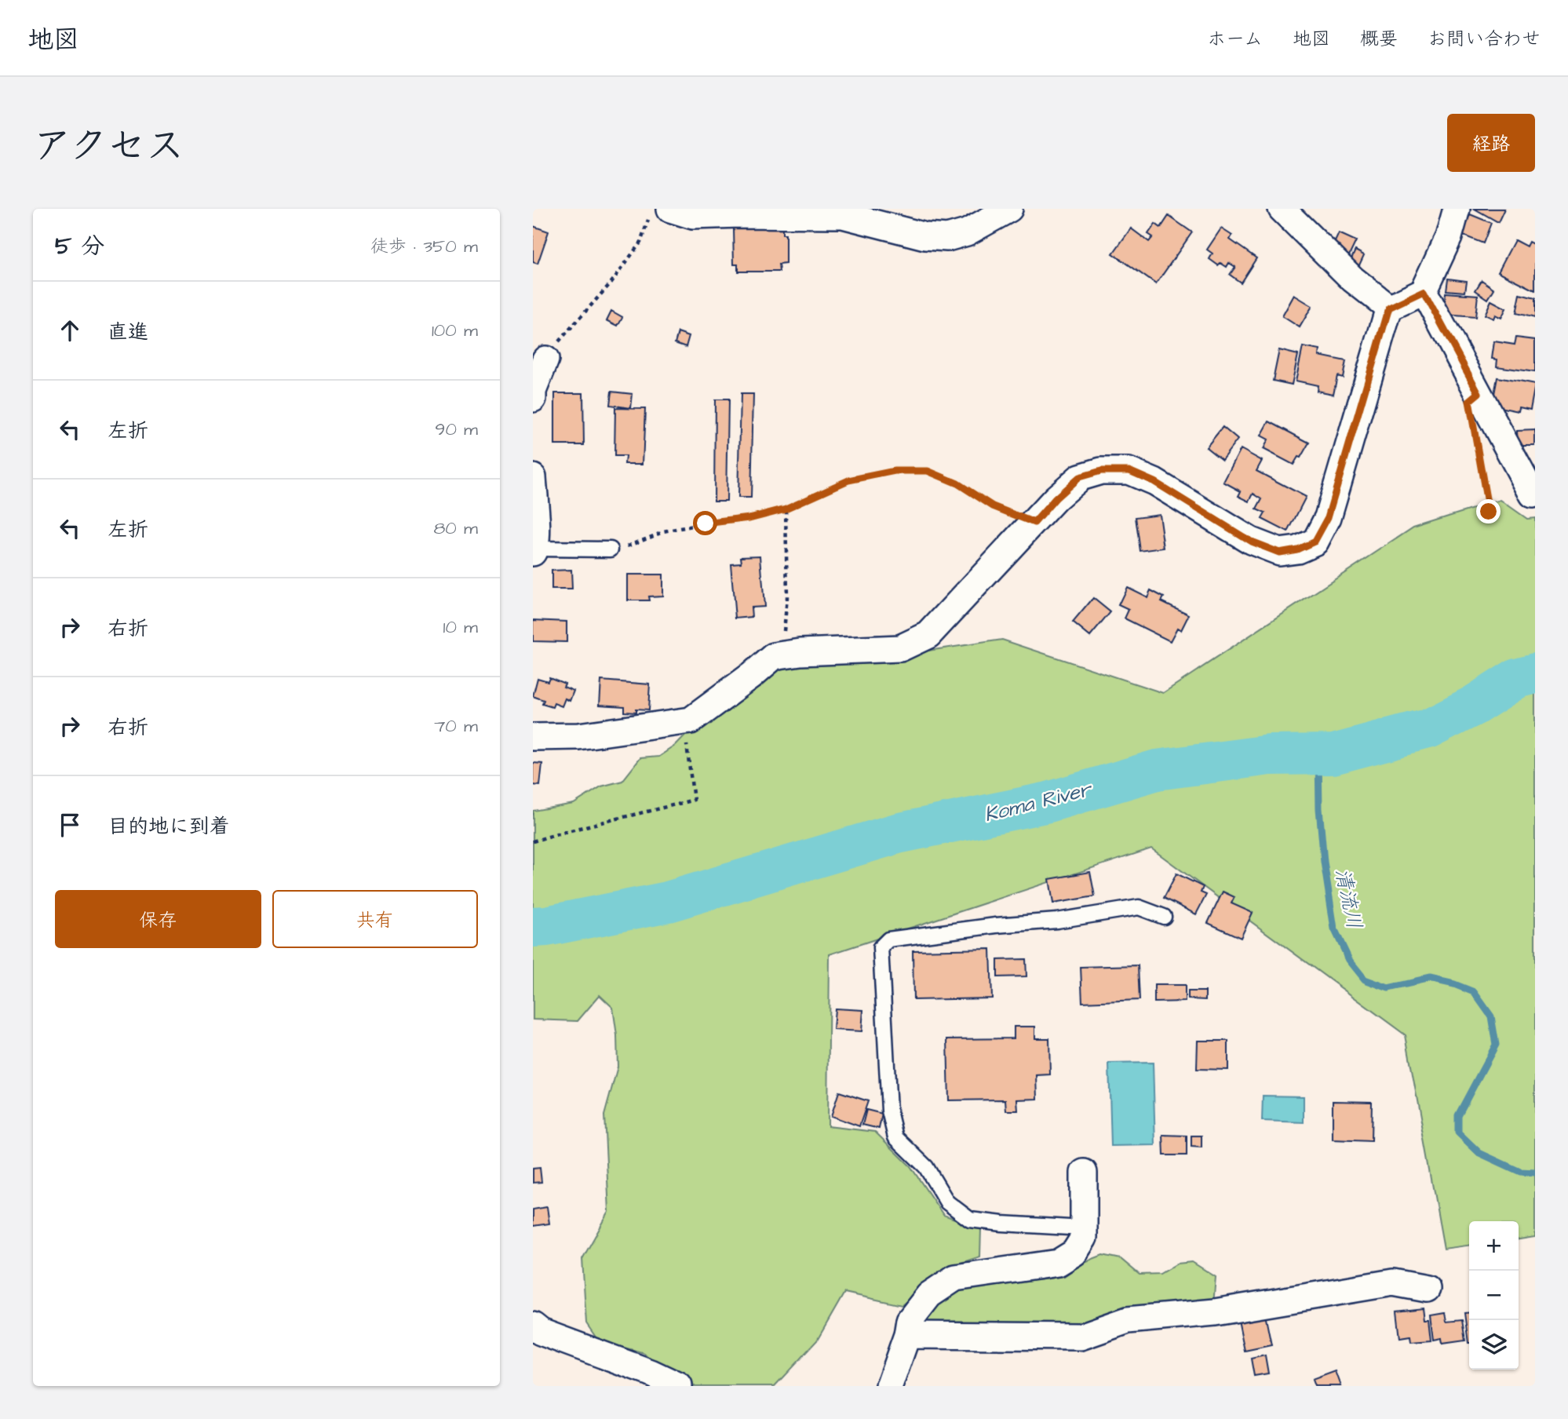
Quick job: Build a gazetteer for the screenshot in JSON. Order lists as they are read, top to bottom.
{
  "water": ["Koma River", "清流川"],
  "page": {
    "header": "地図",
    "nav": [
      "ホーム",
      "地図",
      "概要",
      "お問い合わせ"
    ],
    "title": "アクセス",
    "buttons": [
      "経路",
      ["保存", "共有"]
    ],
    "heading": ["5 分", "徒歩 · 350 m"],
    "list": [
      ["直進", "100 m"],
      ["左折", "90 m"],
      ["左折", "80 m"],
      ["右折", "10 m"],
      ["右折", "70 m"],
      "目的地に到着"
    ],
    "map_buttons": ["+", "−"]
  }
}
